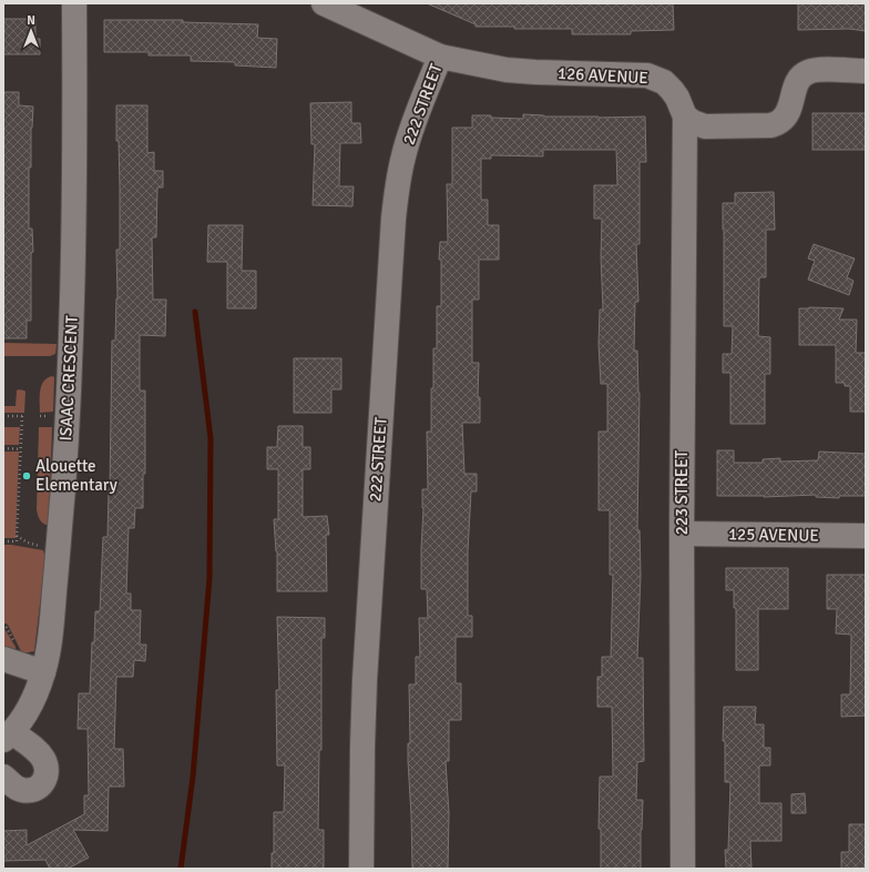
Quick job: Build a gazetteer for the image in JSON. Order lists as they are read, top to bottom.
{
  "streets": {
    "street": [
      "126 AVENUE",
      "222 STREET",
      "ISAAC CRESCENT",
      "223 STREET",
      "125 AVENUE"
    ]
  },
  "crossings": [
    ["126 AVENUE", "222 STREET"],
    ["126 AVENUE", "223 STREET"],
    ["223 STREET", "125 AVENUE"]
  ],
  "places": ["Alouette Elementary"],
  "north": "top"
}
